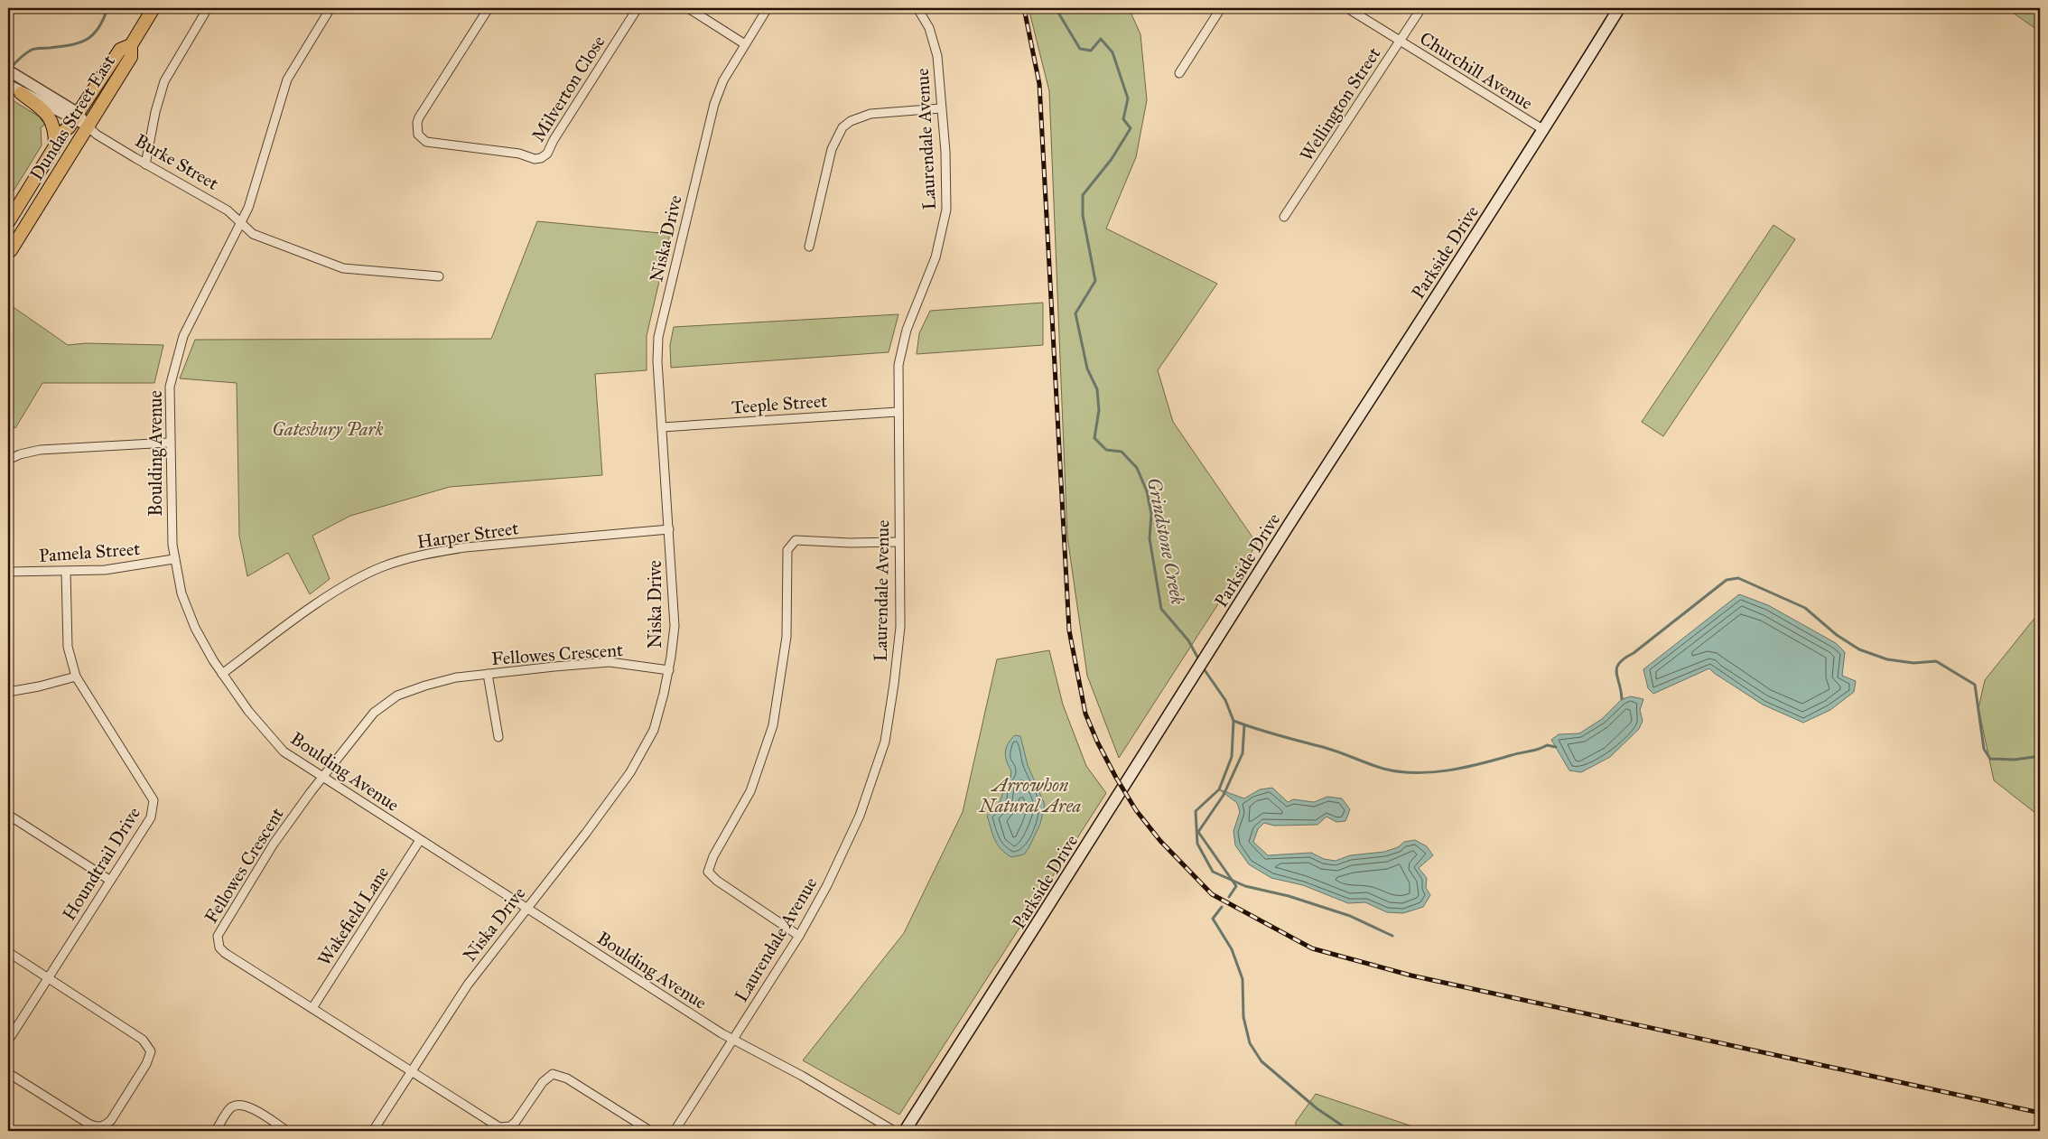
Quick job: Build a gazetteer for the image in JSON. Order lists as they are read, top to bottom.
{
  "streets": {
    "main road": ["Dundas Street East", "Parkside Drive"],
    "street": [
      "Churchill Avenue",
      "Milverton Close",
      "Wellington Street",
      "Laurendale Avenue",
      "Burke Street",
      "Niska Drive",
      "Teeple Street",
      "Boulding Avenue",
      "Harper Street",
      "Pamela Street",
      "Fellowes Crescent",
      "Houndtrail Drive",
      "Wakefield Lane"
    ]
  },
  "crossings": [
    ["Churchill Avenue", "Wellington Street"],
    ["Churchill Avenue", "Parkside Drive"],
    ["Dundas Street East", "Burke Street"],
    ["Laurendale Avenue", "Teeple Street"],
    ["Laurendale Avenue", "Boulding Avenue"],
    ["Burke Street", "Boulding Avenue"],
    ["Niska Drive", "Teeple Street"],
    ["Niska Drive", "Boulding Avenue"],
    ["Niska Drive", "Harper Street"],
    ["Niska Drive", "Fellowes Crescent"],
    ["Boulding Avenue", "Harper Street"],
    ["Boulding Avenue", "Pamela Street"],
    ["Boulding Avenue", "Fellowes Crescent"],
    ["Boulding Avenue", "Wakefield Lane"],
    ["Pamela Street", "Houndtrail Drive"],
    ["Fellowes Crescent", "Wakefield Lane"]
  ],
  "water": ["Grindstone Creek"],
  "parks": ["Gatesbury Park", "Arrowhon Natural Area"]
}
